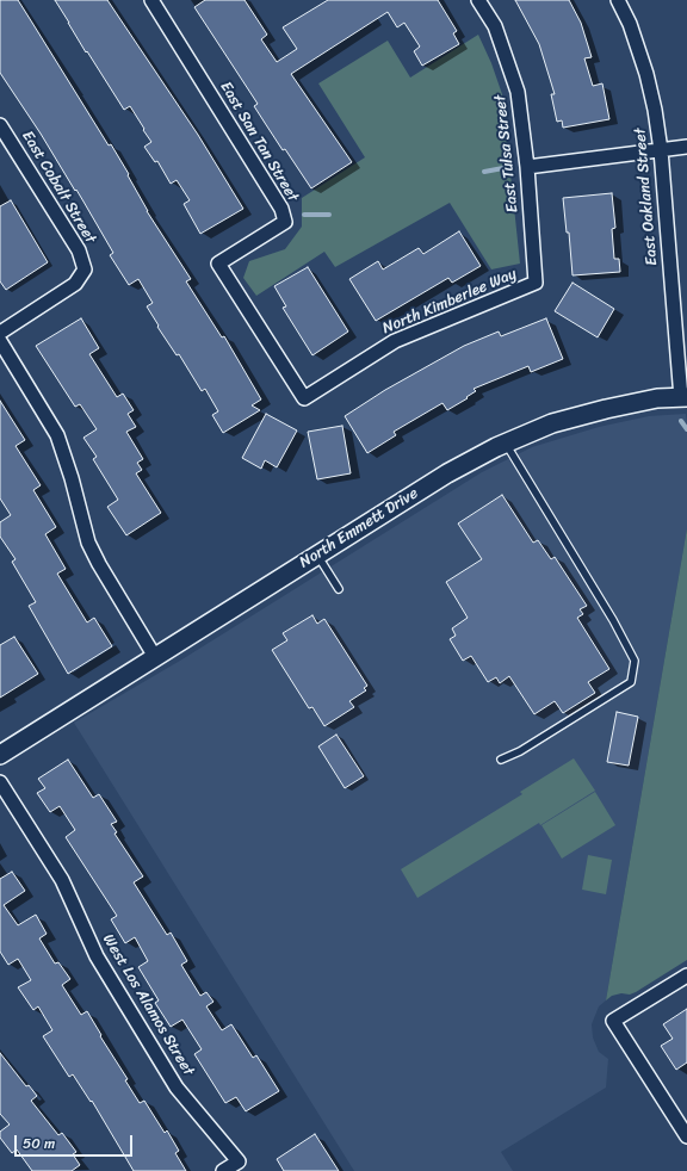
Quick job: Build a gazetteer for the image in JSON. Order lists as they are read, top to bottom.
{
  "streets": {
    "street": [
      "East San Tan Street",
      "East Tulsa Street",
      "East Cobalt Street",
      "East Oakland Street",
      "North Kimberlee Way",
      "North Emmett Drive",
      "West Los Alamos Street"
    ]
  },
  "crossings": [
    ["East San Tan Street", "North Kimberlee Way"],
    ["East Tulsa Street", "North Kimberlee Way"],
    ["East Oakland Street", "North Emmett Drive"]
  ],
  "scale_bar": "50 m"
}
